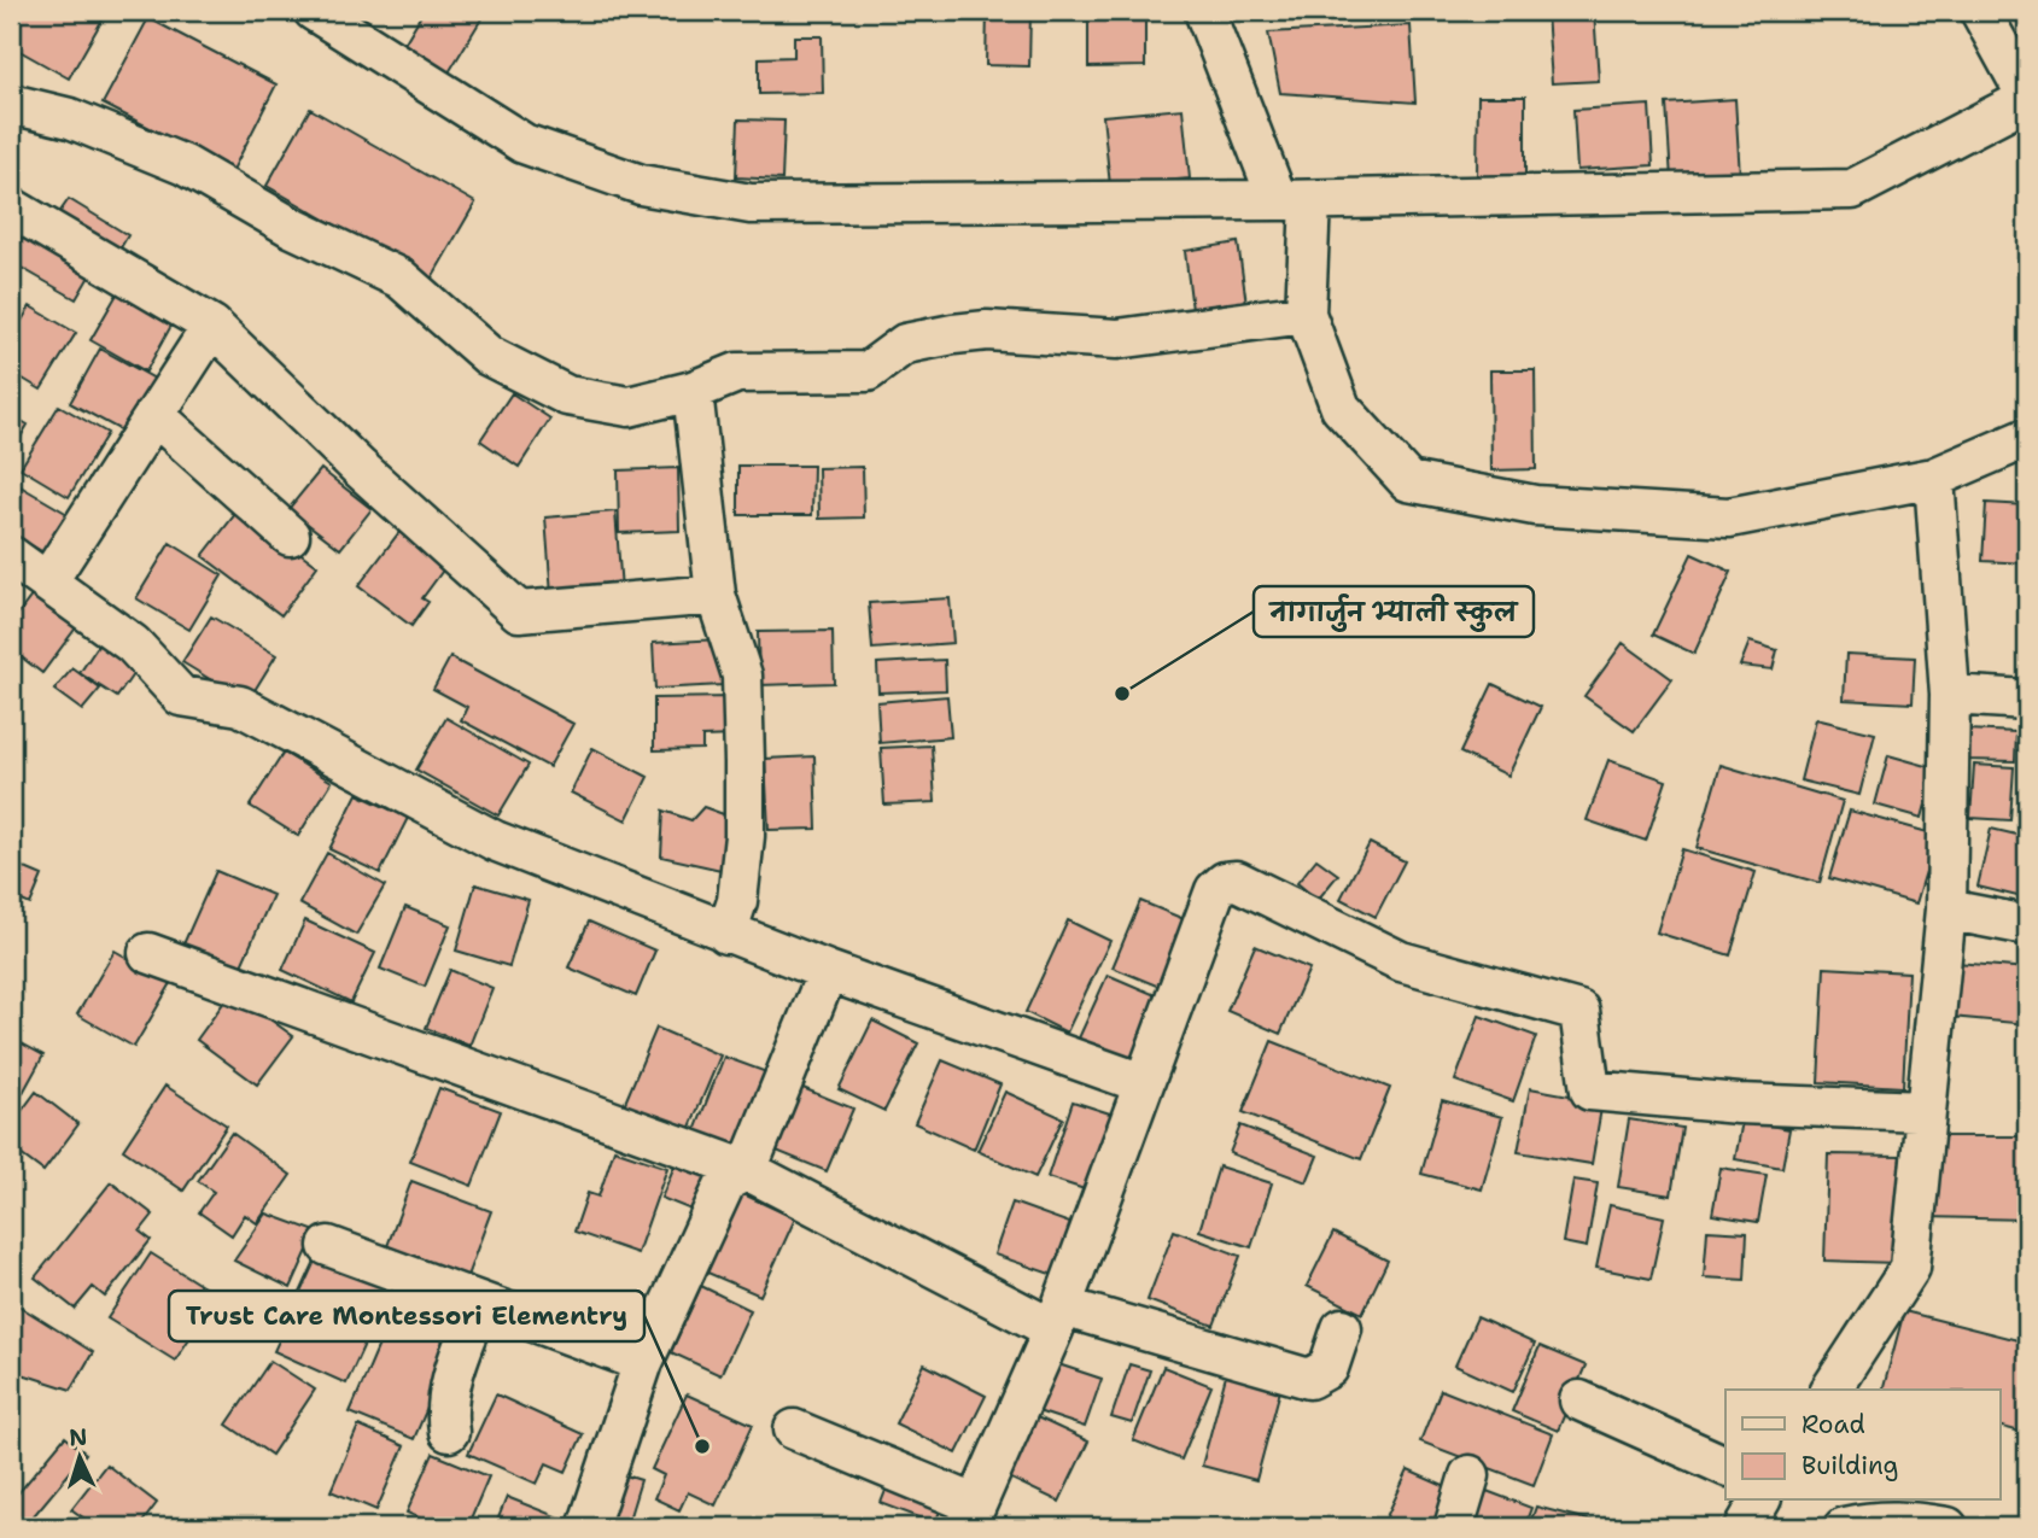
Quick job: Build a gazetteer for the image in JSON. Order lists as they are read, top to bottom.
{
  "places": ["नागार्जुन भ्याली स्कुल", "Trust Care Montessori Elementry"],
  "legend": ["Road", "Building"],
  "north": "top"
}
